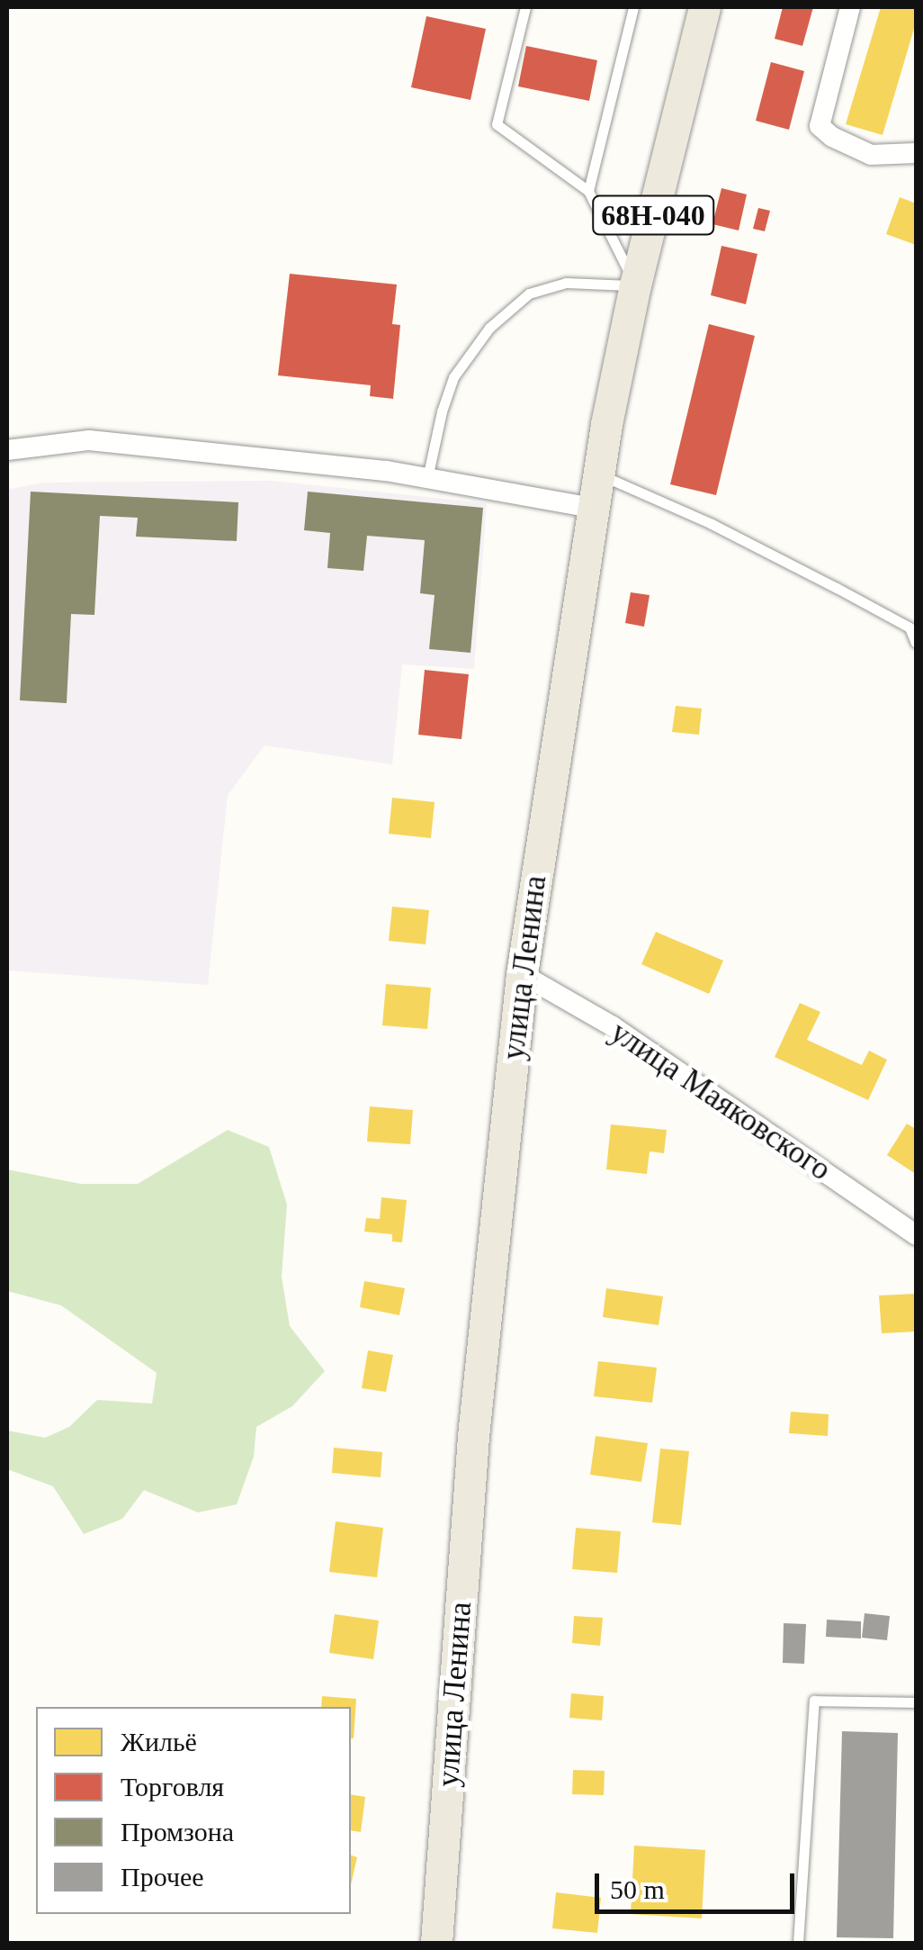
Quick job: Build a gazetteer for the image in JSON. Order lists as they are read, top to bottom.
{
  "streets": {
    "main road": ["68Н-040", "улица Ленина"],
    "street": ["улица Маяковского"]
  },
  "crossings": [
    ["улица Ленина", "улица Маяковского"]
  ],
  "legend": [
    "Жильё",
    "Торговля",
    "Промзона",
    "Прочее"
  ],
  "scale_bar": "50 m"
}
